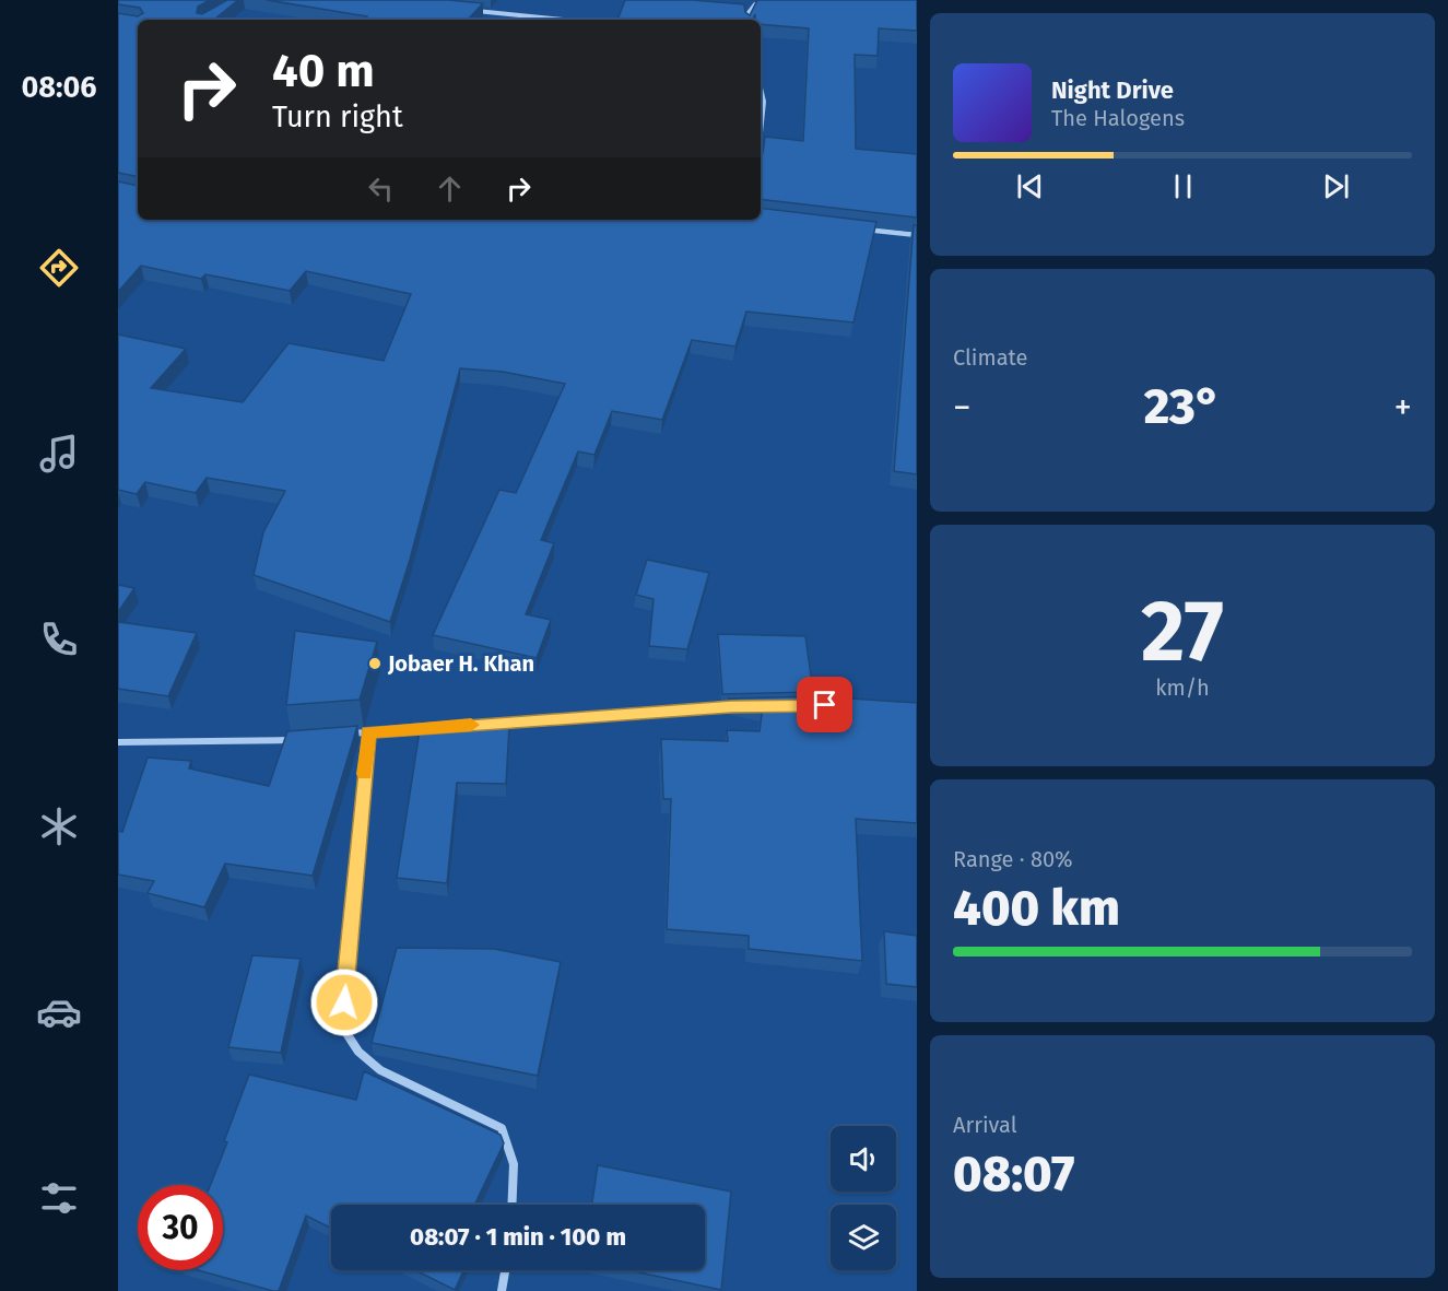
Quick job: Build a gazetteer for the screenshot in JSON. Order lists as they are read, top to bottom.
{
  "places": ["Jobaer H. Khan"],
  "page": {
    "tabs": "08:06",
    "turn": ["40 m", "Turn right"],
    "song": ["Night Drive", "The Halogens"],
    "tile": [
      "Climate",
      ["27", "km/h"],
      ["Range · 80%", "400 km"],
      ["Arrival", "08:07"]
    ],
    "heat": ["−", "23°", "+"],
    "limit": "30",
    "trip": "08:07 · 1 min · 100 m"
  }
}
